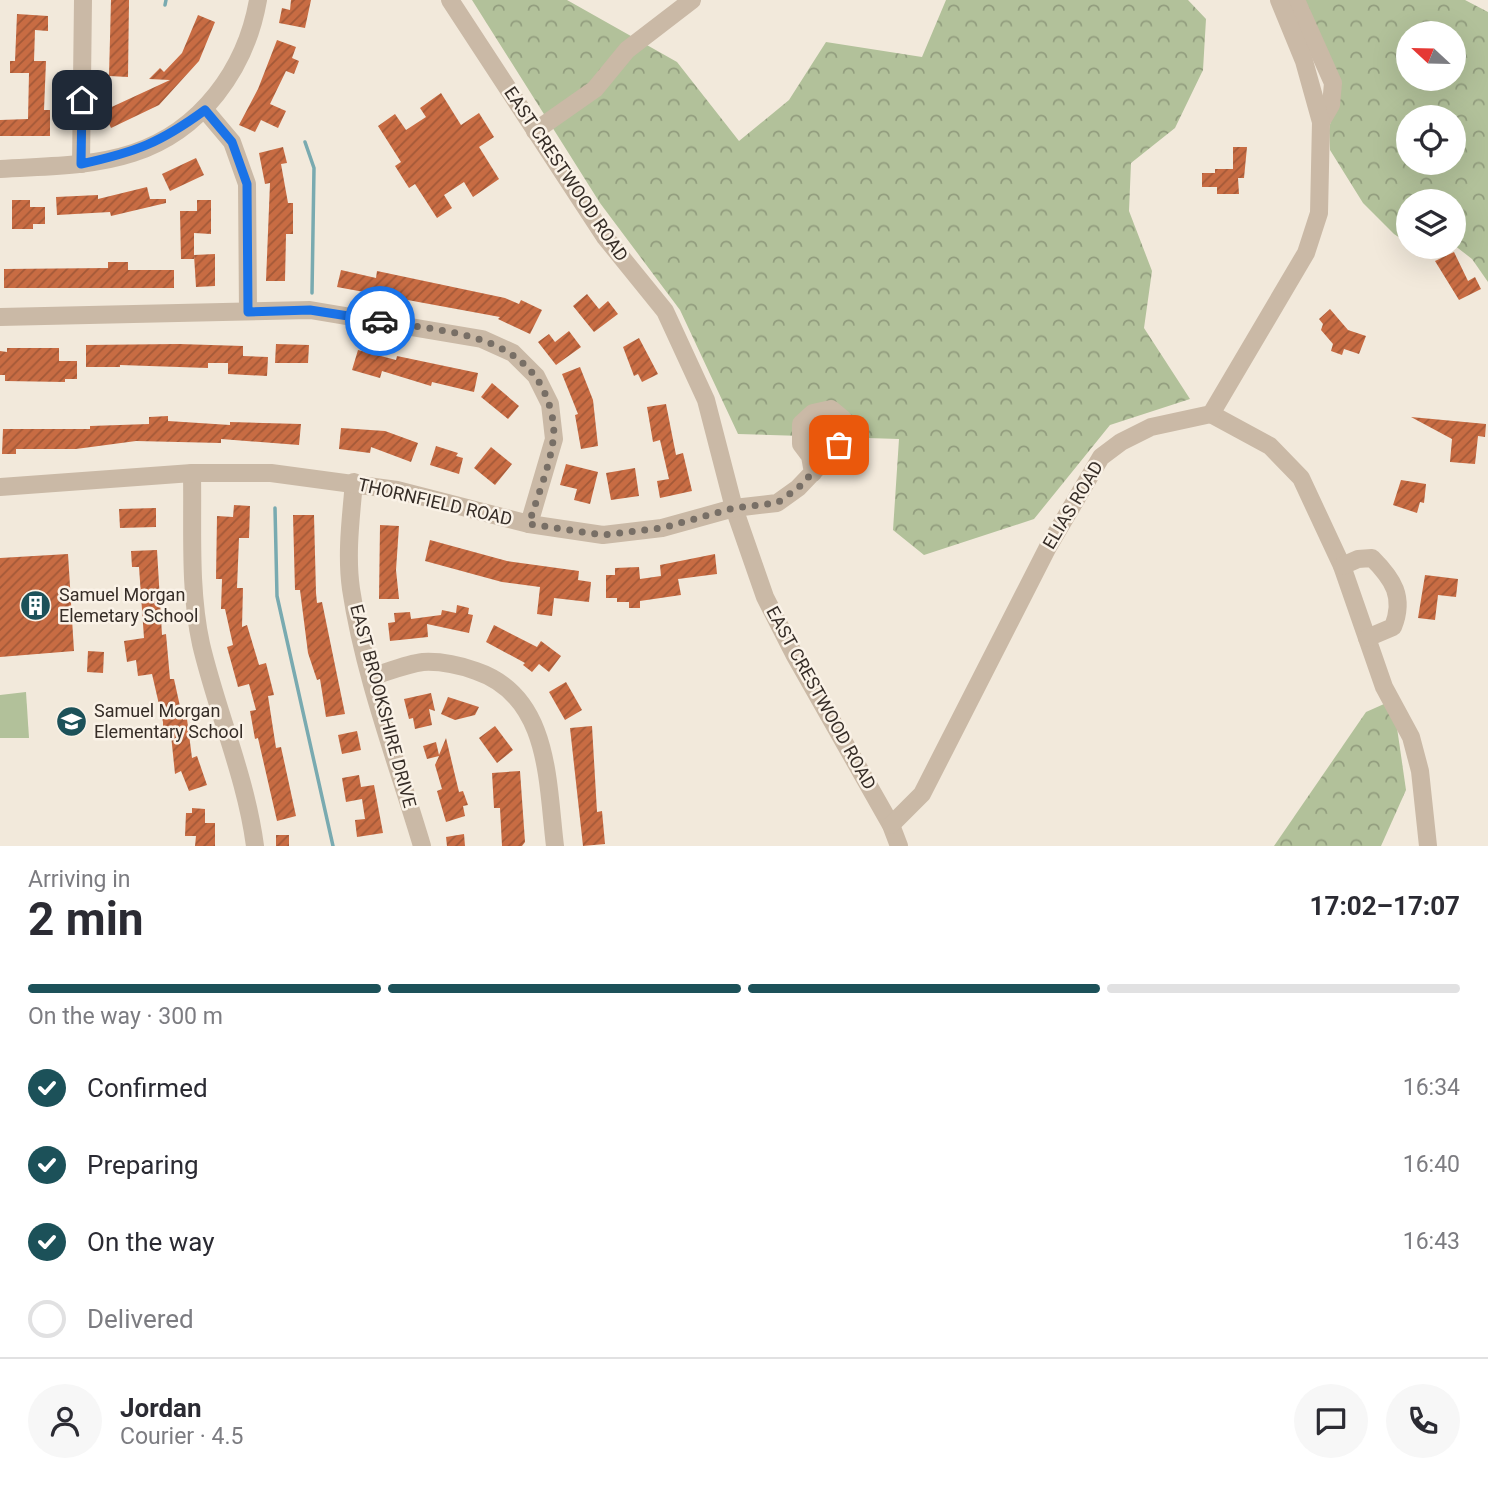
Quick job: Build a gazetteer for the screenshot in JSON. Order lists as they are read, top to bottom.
{
  "streets": {
    "street": [
      "EAST CRESTWOOD ROAD",
      "THORNFIELD ROAD",
      "ELIAS ROAD",
      "EAST BROOKSHIRE DRIVE"
    ]
  },
  "crossings": [
    ["EAST CRESTWOOD ROAD", "THORNFIELD ROAD"],
    ["EAST CRESTWOOD ROAD", "ELIAS ROAD"],
    ["THORNFIELD ROAD", "EAST BROOKSHIRE DRIVE"]
  ],
  "places": {
    "building": ["Samuel Morgan Elemetary School"],
    "school or university": ["Samuel Morgan Elementary School"]
  },
  "north": "left",
  "page": {
    "heading": ["2 min", "Arriving in", "17:02–17:07"],
    "panel": ["Jordan", "Courier · 4.5"],
    "bar": "On the way · 300 m",
    "list": [
      ["Confirmed", "16:34"],
      ["Preparing", "16:40"],
      ["On the way", "16:43"],
      "Delivered"
    ]
  }
}
